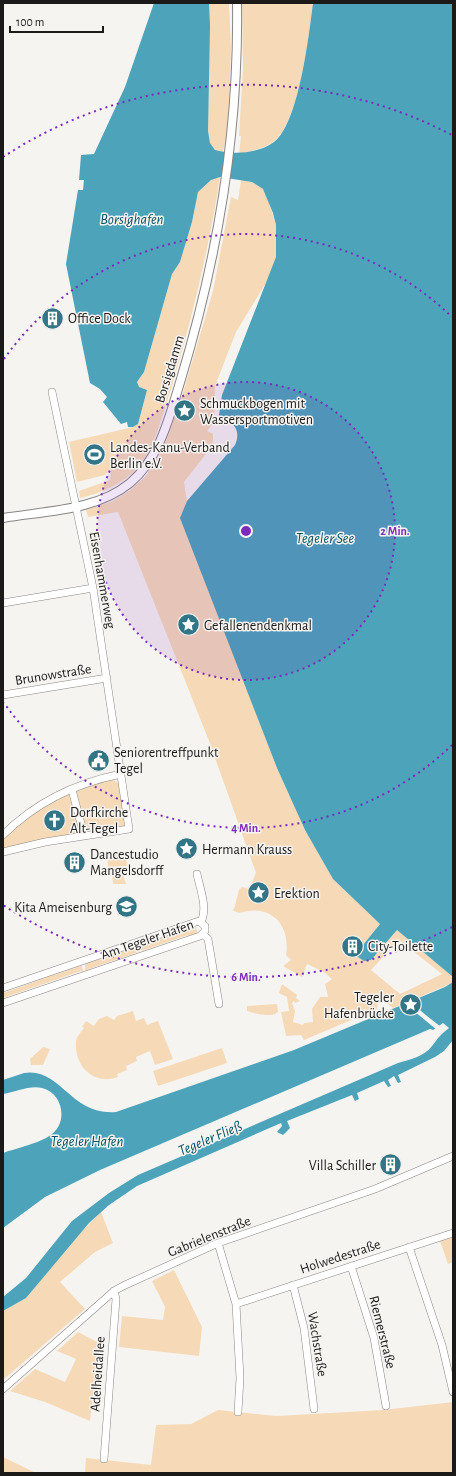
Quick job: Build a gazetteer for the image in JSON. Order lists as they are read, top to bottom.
{
  "streets": {
    "street": [
      "Borsigdamm",
      "Eisenhammerweg",
      "Brunowstraße",
      "Am Tegeler Hafen",
      "Gabrielenstraße",
      "Holwedestraße",
      "Riemerstraße",
      "Wachstraße",
      "Adelheidallee"
    ]
  },
  "crossings": [
    ["Borsigdamm", "Eisenhammerweg"],
    ["Eisenhammerweg", "Brunowstraße"],
    ["Gabrielenstraße", "Adelheidallee"],
    ["Holwedestraße", "Riemerstraße"],
    ["Holwedestraße", "Wachstraße"]
  ],
  "water": [
    "Borsighafen",
    "Tegeler See",
    "Tegeler Fließ",
    "Tegeler Hafen"
  ],
  "places": {
    "building": [
      "Office Dock",
      "Dancestudio Mangelsdorff",
      "City-Toilette",
      "Villa Schiller"
    ],
    "place": [
      "Schmuckbogen mit Wassersportmotiven",
      "Gefallenendenkmal",
      "Hermann Krauss",
      "Erektion",
      "Tegeler Hafenbrücke"
    ],
    "sports": ["Landes-Kanu-Verband Berlin e.V."],
    "public building": ["Seniorentreffpunkt Tegel"],
    "church": ["Dorfkirche Alt-Tegel"],
    "school or university": ["Kita Ameisenburg"]
  },
  "scale_bar": "100 m",
  "rings": ["2 Min.", "4 Min.", "6 Min."]
}
